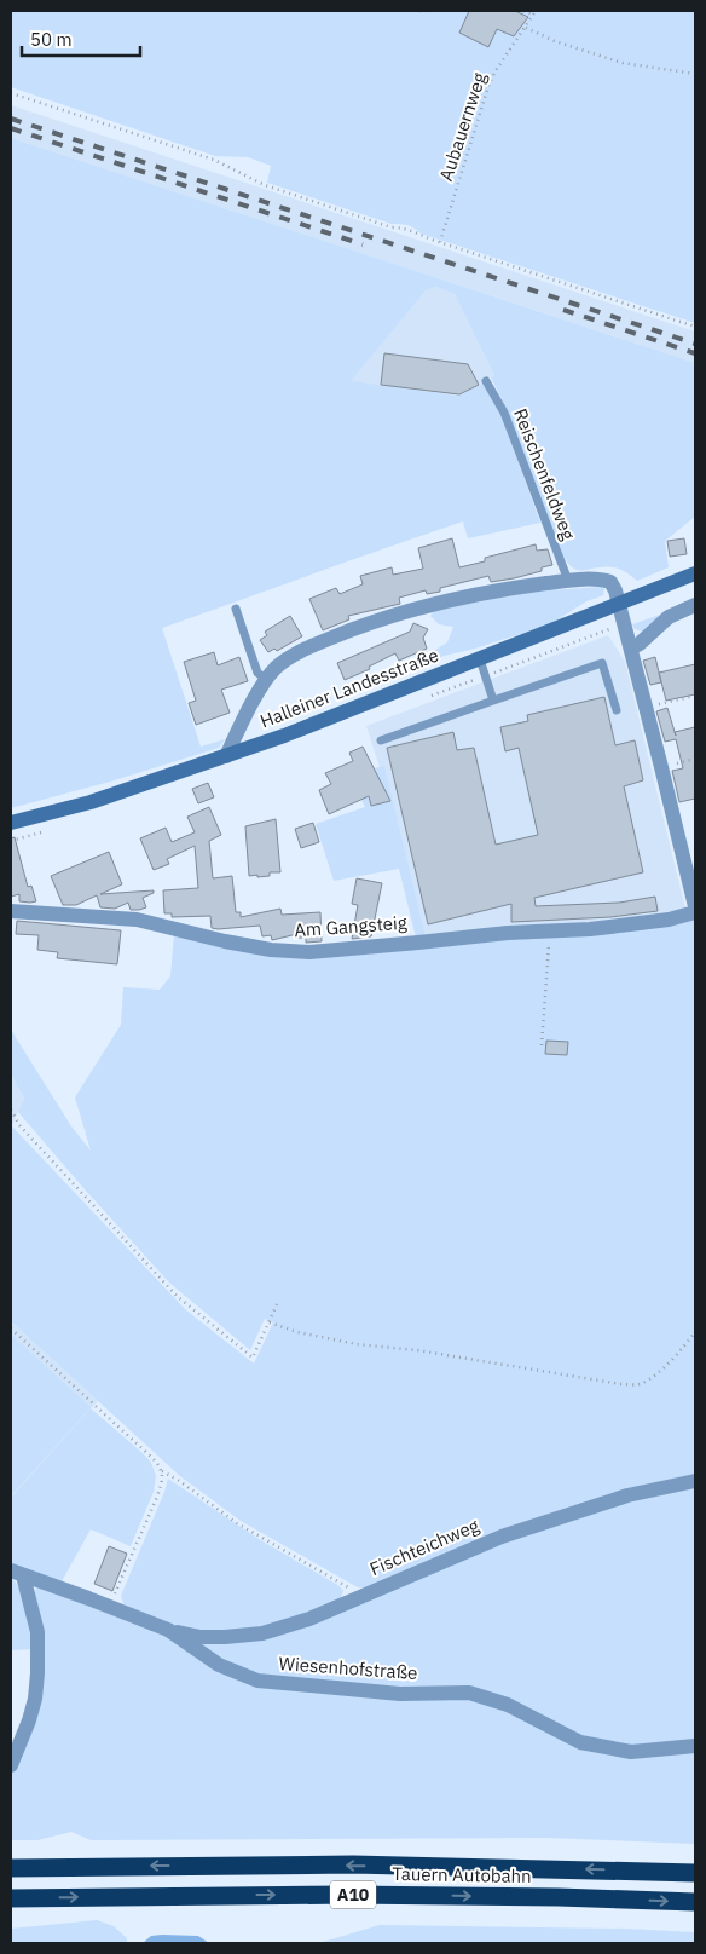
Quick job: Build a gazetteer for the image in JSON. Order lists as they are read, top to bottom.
{
  "streets": {
    "highway": ["Tauern Autobahn", "A10"],
    "main road": ["Halleiner Landesstraße"],
    "street": ["Am Gangsteig", "Fischteichweg", "Wiesenhofstraße"],
    "lane": ["Reischenfeldweg"],
    "path": ["Aubauernweg"]
  },
  "crossings": [
    ["Fischteichweg", "Wiesenhofstraße"]
  ],
  "scale_bar": "50 m"
}
